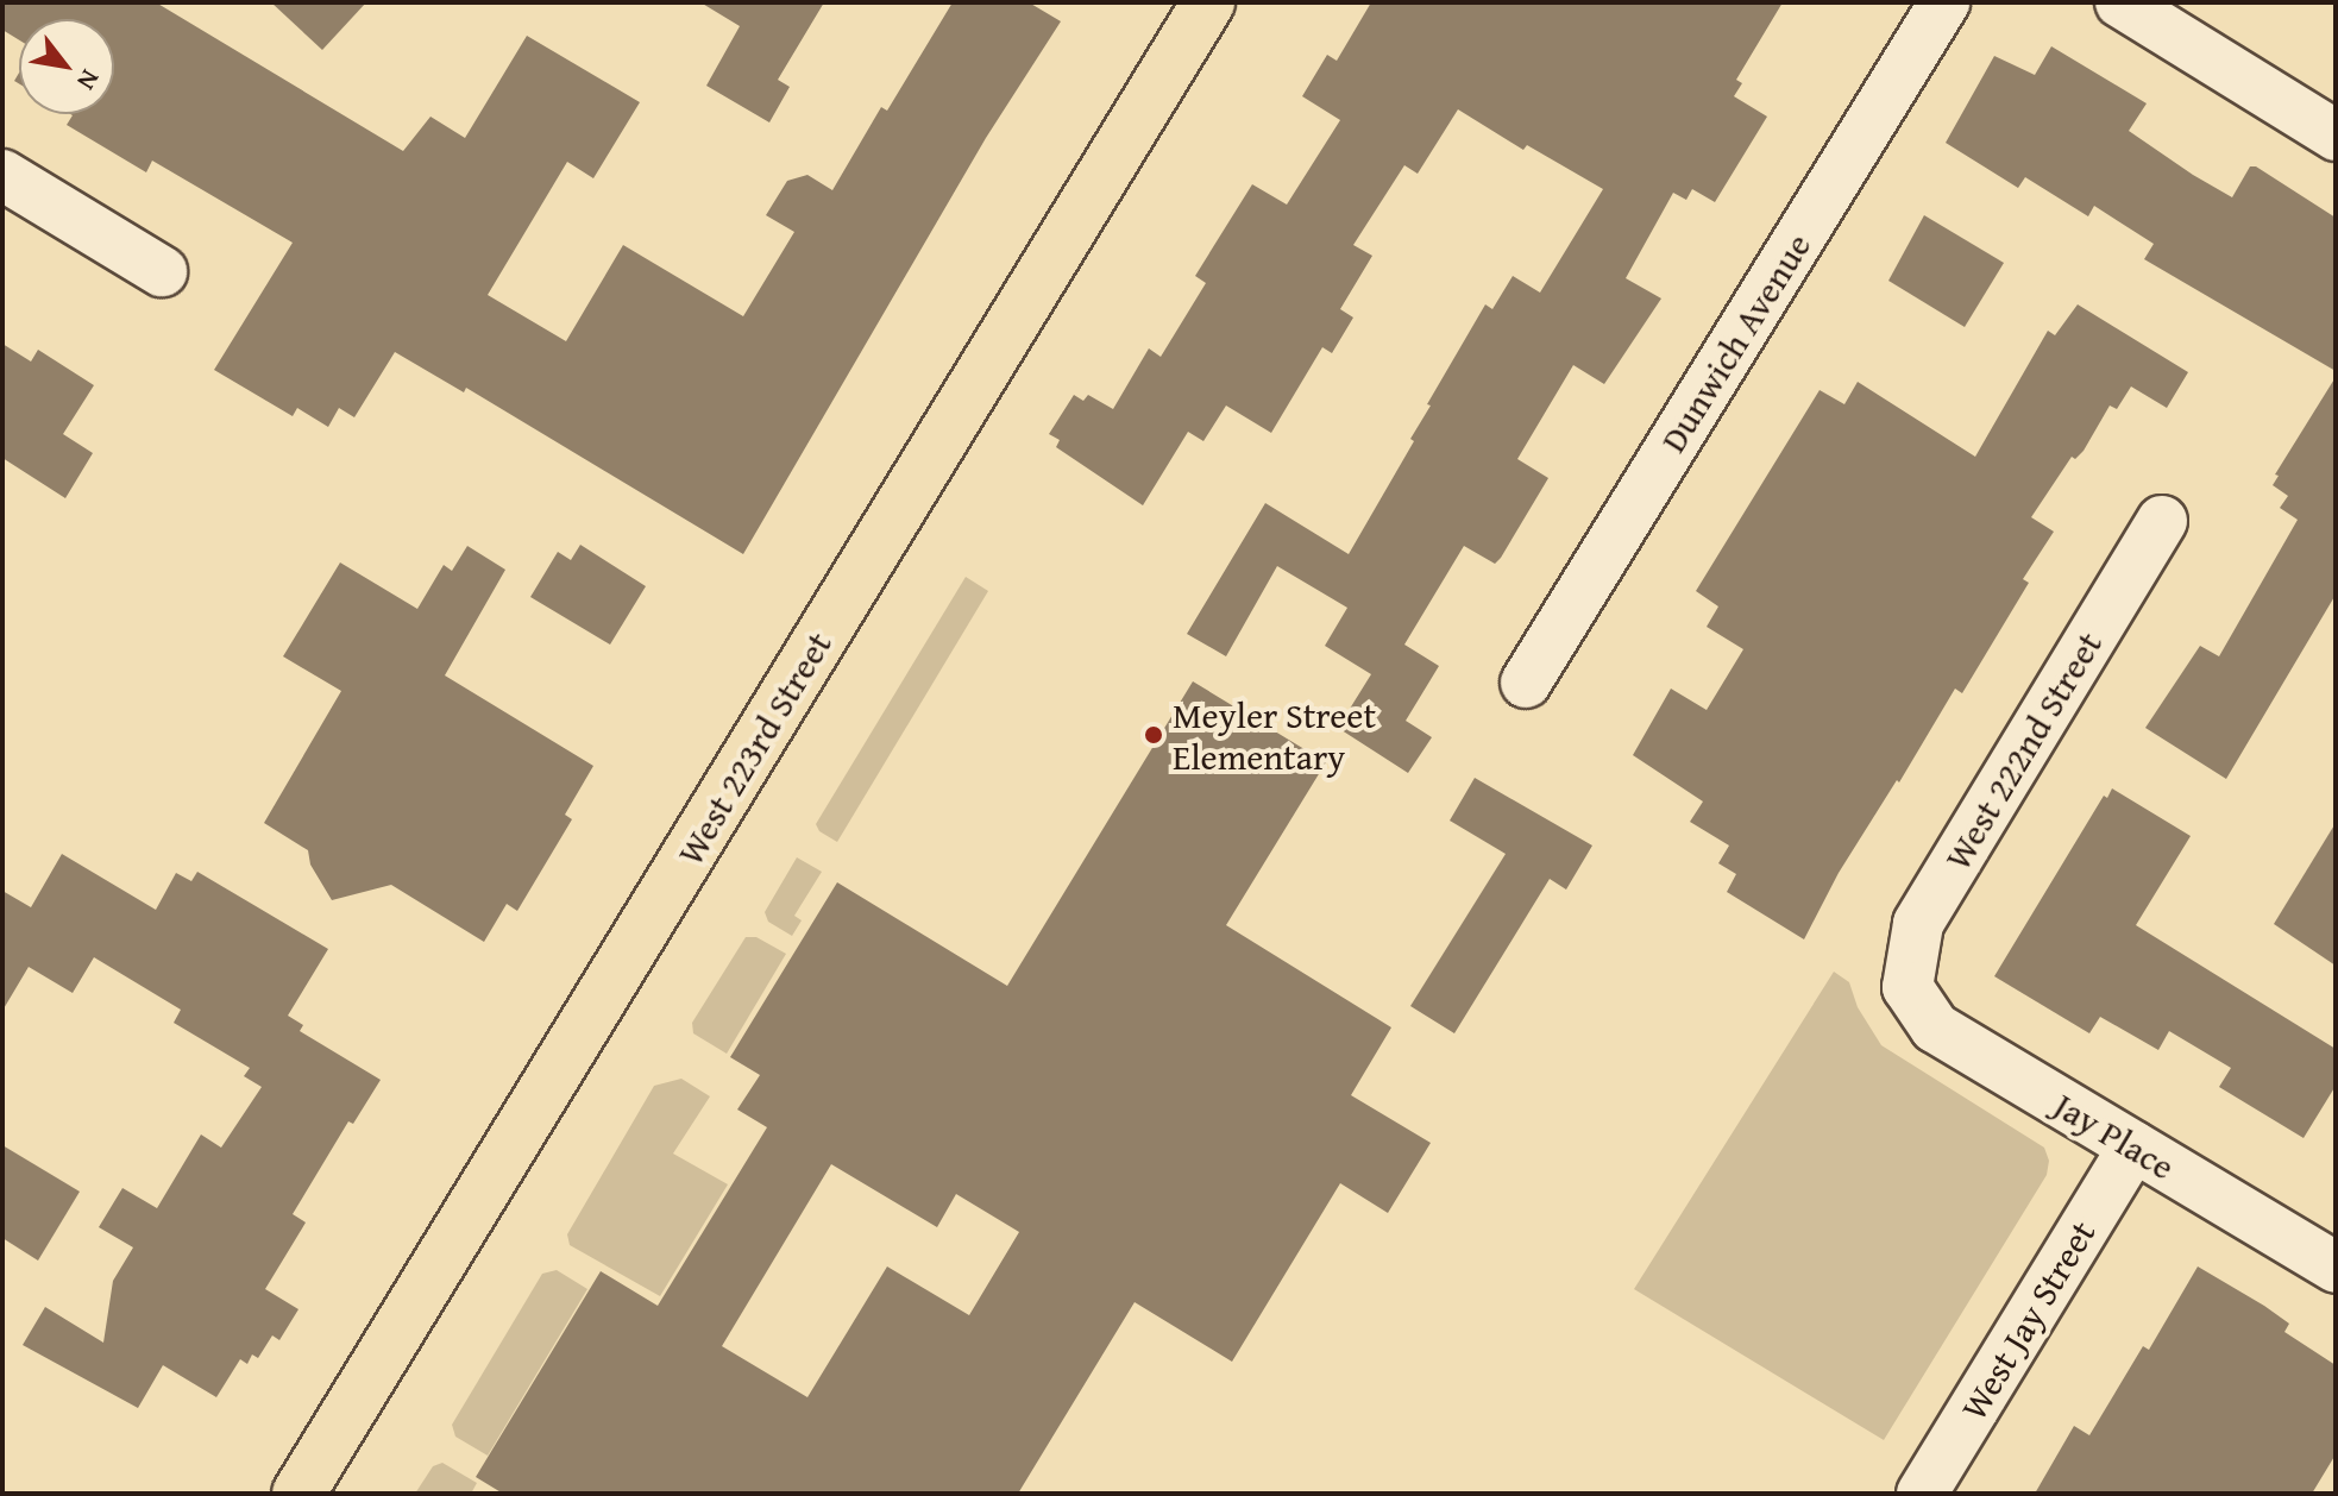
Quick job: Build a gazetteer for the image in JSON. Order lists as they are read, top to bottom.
{
  "streets": {
    "main road": ["West 223rd Street"],
    "street": [
      "Dunwich Avenue",
      "West 222nd Street",
      "Jay Place",
      "West Jay Street"
    ]
  },
  "crossings": [
    ["West 222nd Street", "Jay Place"],
    ["Jay Place", "West Jay Street"]
  ],
  "places": ["Meyler Street Elementary"],
  "north": "bottom right"
}
